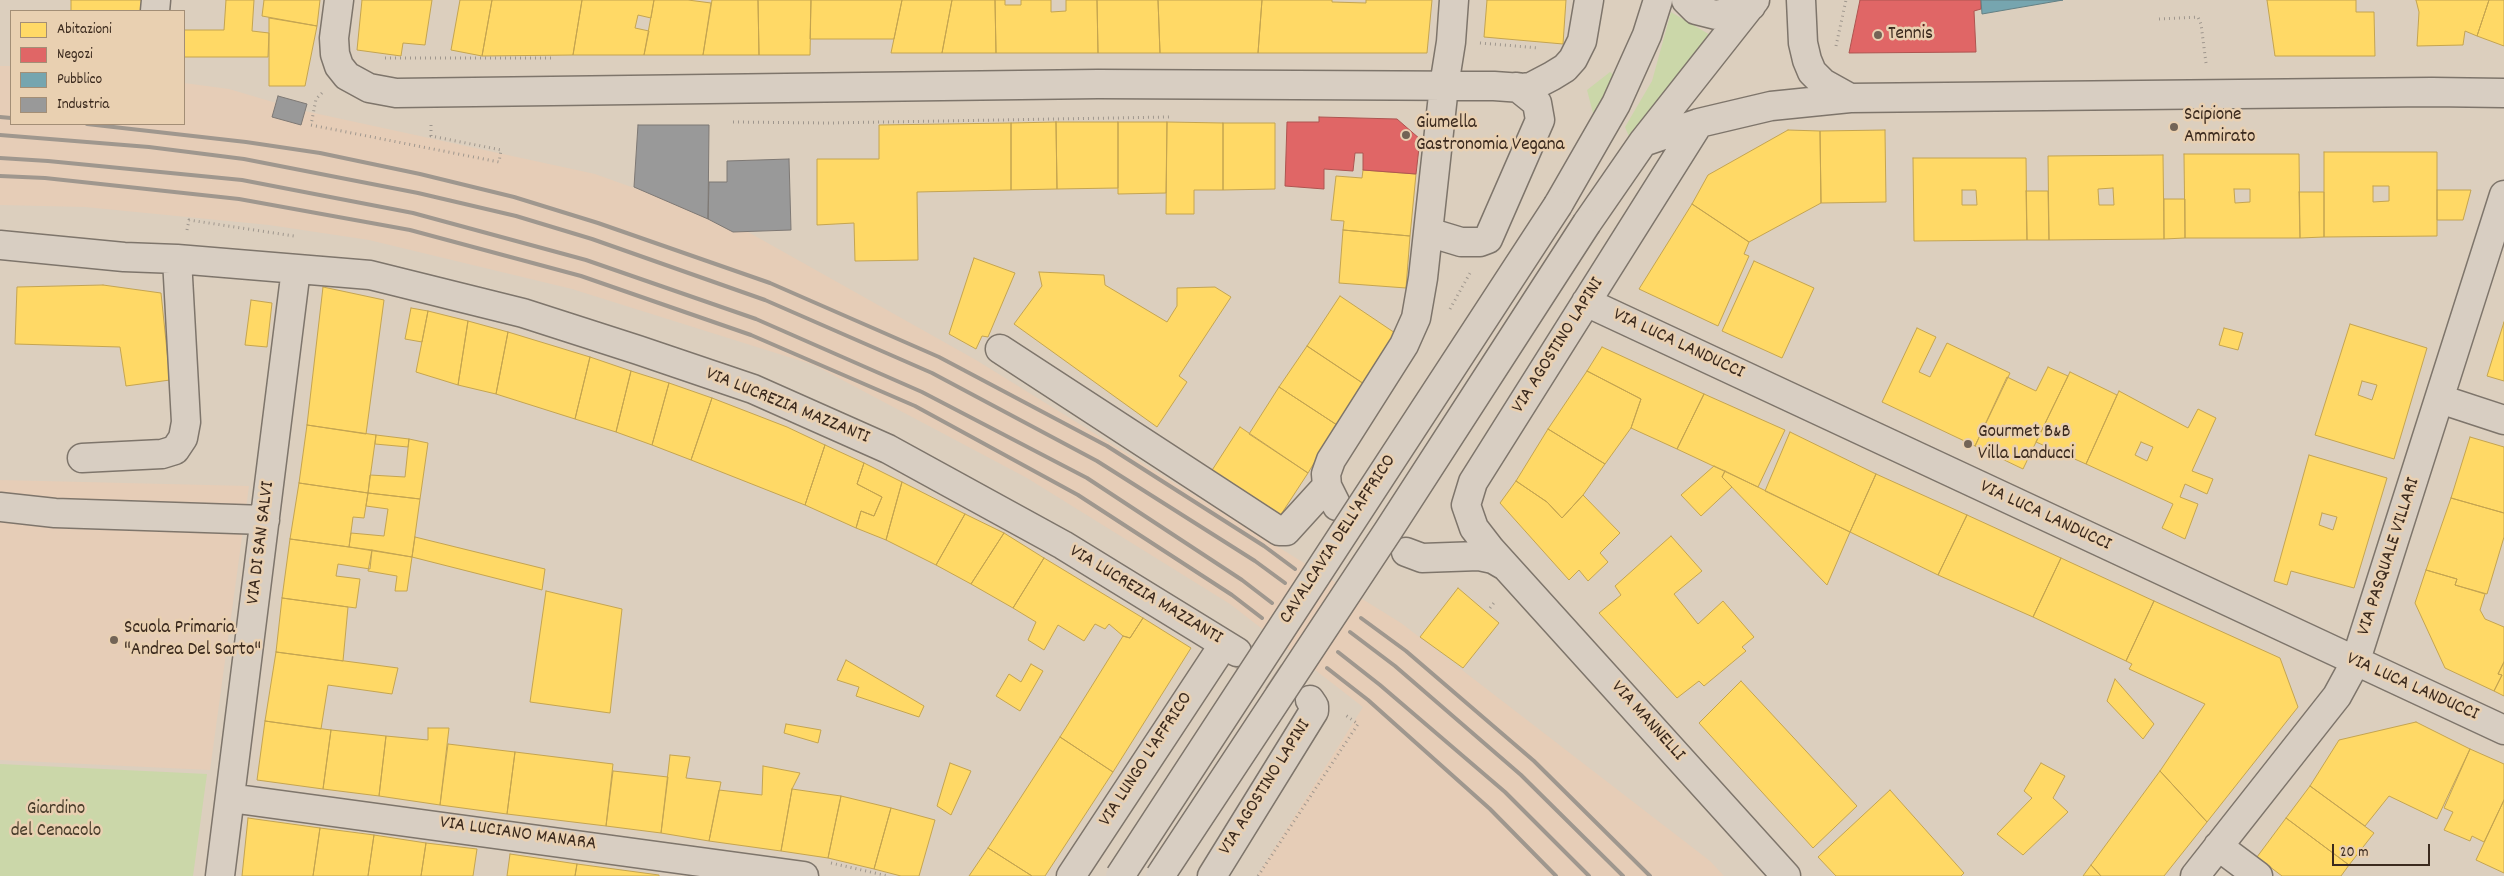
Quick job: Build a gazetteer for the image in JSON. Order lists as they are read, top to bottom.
{
  "streets": {
    "street": [
      "VIA LUCA LANDUCCI",
      "VIA AGOSTINO LAPINI",
      "VIA LUCREZIA MAZZANTI",
      "CAVALCAVIA DELL'AFFRICO",
      "VIA DI SAN SALVI",
      "VIA PASQUALE VILLARI",
      "VIA MANNELLI",
      "VIA LUNGO L'AFFRICO",
      "VIA LUCIANO MANARA"
    ]
  },
  "crossings": [
    ["VIA LUCA LANDUCCI", "VIA AGOSTINO LAPINI"],
    ["VIA LUCA LANDUCCI", "VIA PASQUALE VILLARI"],
    ["VIA AGOSTINO LAPINI", "VIA MANNELLI"],
    ["VIA LUCREZIA MAZZANTI", "VIA DI SAN SALVI"],
    ["VIA LUCREZIA MAZZANTI", "VIA LUNGO L'AFFRICO"],
    ["VIA DI SAN SALVI", "VIA LUCIANO MANARA"]
  ],
  "parks": ["Giardino del Cenacolo"],
  "places": [
    "Tennis",
    "Scipione Ammirato",
    "Giumella Gastronomia Vegana",
    "Gourmet B&B Villa Landucci",
    "Scuola Primaria \"Andrea Del Sarto\""
  ],
  "legend": [
    "Abitazioni",
    "Negozi",
    "Pubblico",
    "Industria"
  ],
  "scale_bar": "20 m"
}
